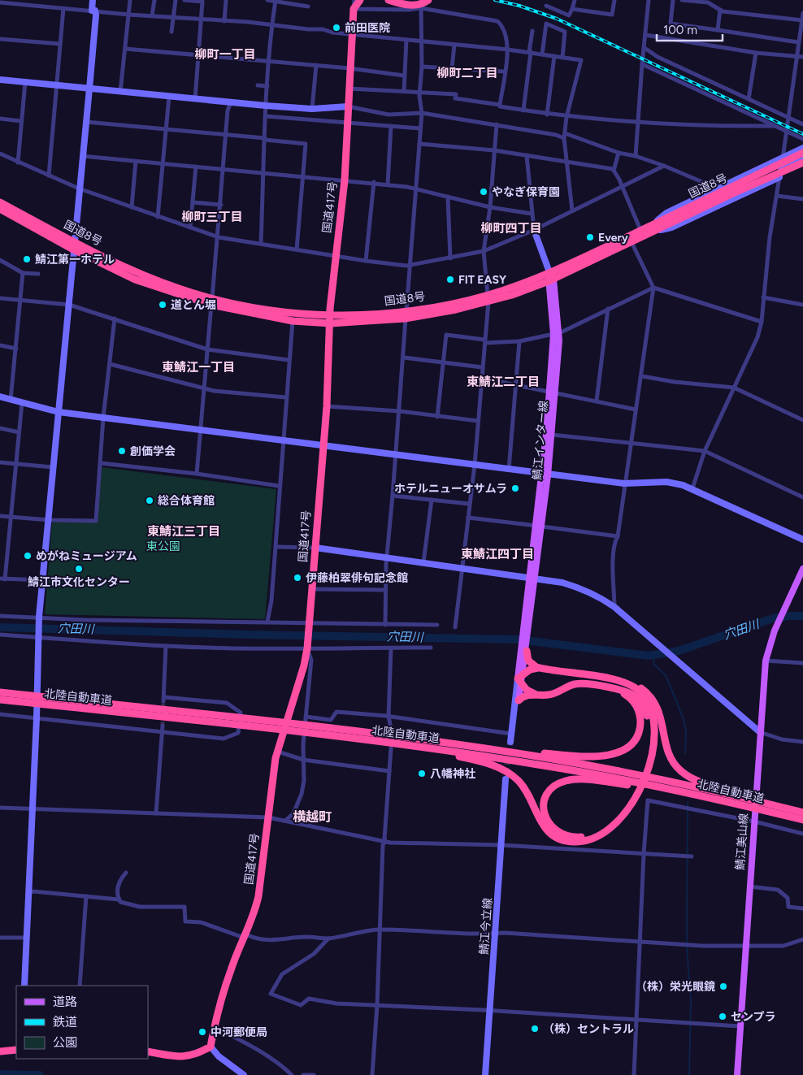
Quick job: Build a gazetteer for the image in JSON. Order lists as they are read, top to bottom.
{
  "streets": {
    "highway": ["国道8号", "国道417号", "北陸自動車道"],
    "main road": ["鯖江インター線", "鯖江美山線"],
    "street": ["鯖江今立線"]
  },
  "crossings": [
    ["国道8号", "国道417号"],
    ["国道8号", "鯖江インター線"]
  ],
  "districts": [
    "柳町一丁目",
    "柳町二丁目",
    "柳町三丁目",
    "柳町四丁目",
    "東鯖江一丁目",
    "東鯖江二丁目",
    "東鯖江三丁目",
    "東鯖江四丁目",
    "横越町"
  ],
  "water": ["穴田川"],
  "parks": ["東公園"],
  "places": [
    "前田医院",
    "やなぎ保育園",
    "Every",
    "鯖江第一ホテル",
    "FIT EASY",
    "道とん堀",
    "創価学会",
    "ホテルニューオサムラ",
    "総合体育館",
    "めがねミュージアム",
    "鯖江市文化センター",
    "伊藤柏翠俳句記念館",
    "八幡神社",
    "（株）栄光眼鏡",
    "センプラ",
    "（株）セントラル",
    "中河郵便局"
  ],
  "legend": ["道路", "鉄道", "公園"],
  "scale_bar": "100 m"
}
